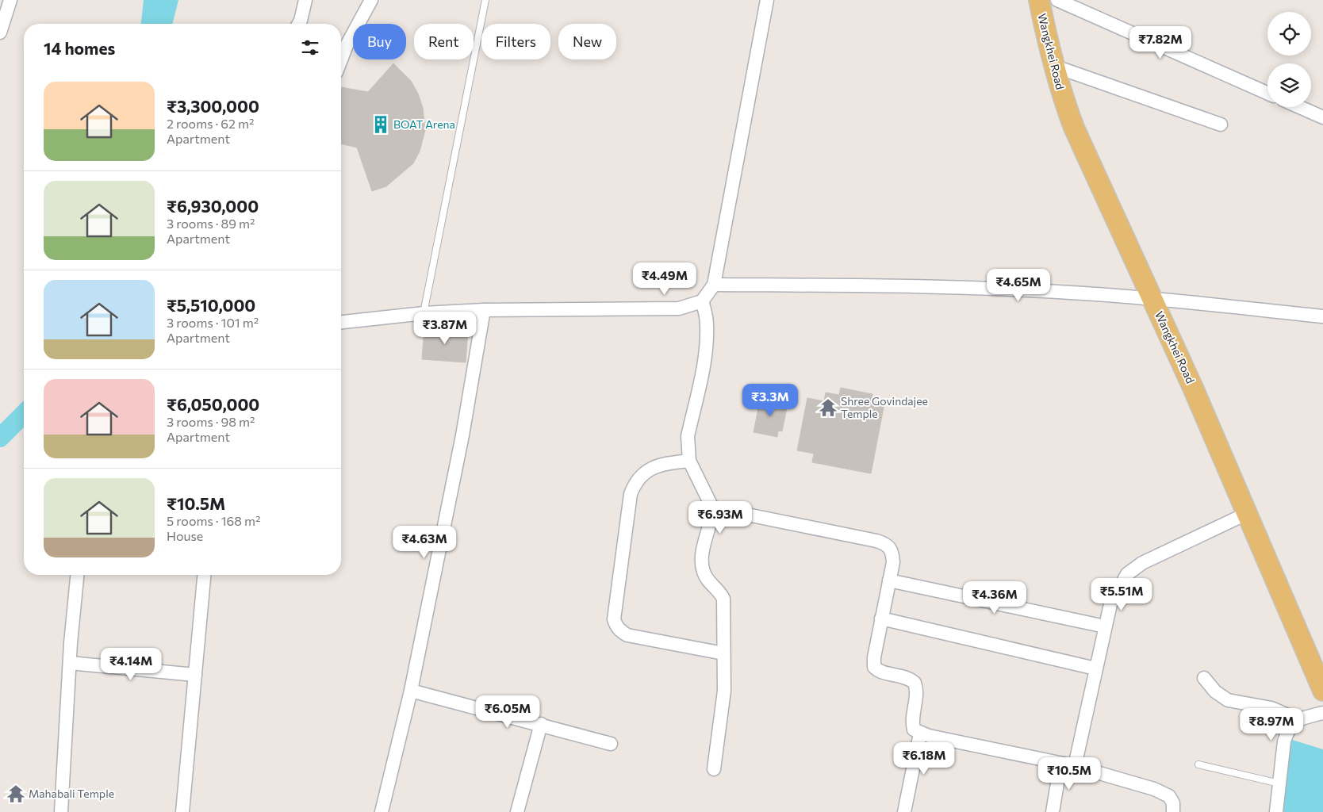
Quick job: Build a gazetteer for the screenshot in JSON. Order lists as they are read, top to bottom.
{
  "streets": {
    "main road": ["Wangkhei Road"]
  },
  "places": {
    "building": ["BOAT Arena"],
    "temple": ["Shree Govindajee Temple", "Mahabali Temple"]
  },
  "page": {
    "chip": [
      "Buy",
      "Rent",
      "Filters",
      "New"
    ],
    "heading": "14 homes",
    "price": [
      "₹7.82M",
      "₹4.49M",
      "₹4.65M",
      "₹3.87M",
      "₹3.3M",
      "₹6.93M",
      "₹4.63M",
      "₹5.51M",
      "₹4.36M",
      "₹4.14M",
      "₹6.05M",
      "₹8.97M",
      "₹6.18M",
      "₹10.5M"
    ],
    "list": [
      {
        "name": "₹3,300,000",
        "note": "2 rooms · 62 m² · Apartment"
      },
      {
        "name": "₹6,930,000",
        "note": "3 rooms · 89 m² · Apartment"
      },
      {
        "name": "₹5,510,000",
        "note": "3 rooms · 101 m² · Apartment"
      },
      {
        "name": "₹6,050,000",
        "note": "3 rooms · 98 m² · Apartment"
      },
      {
        "name": "₹10.5M",
        "note": "5 rooms · 168 m² · House"
      }
    ]
  }
}
